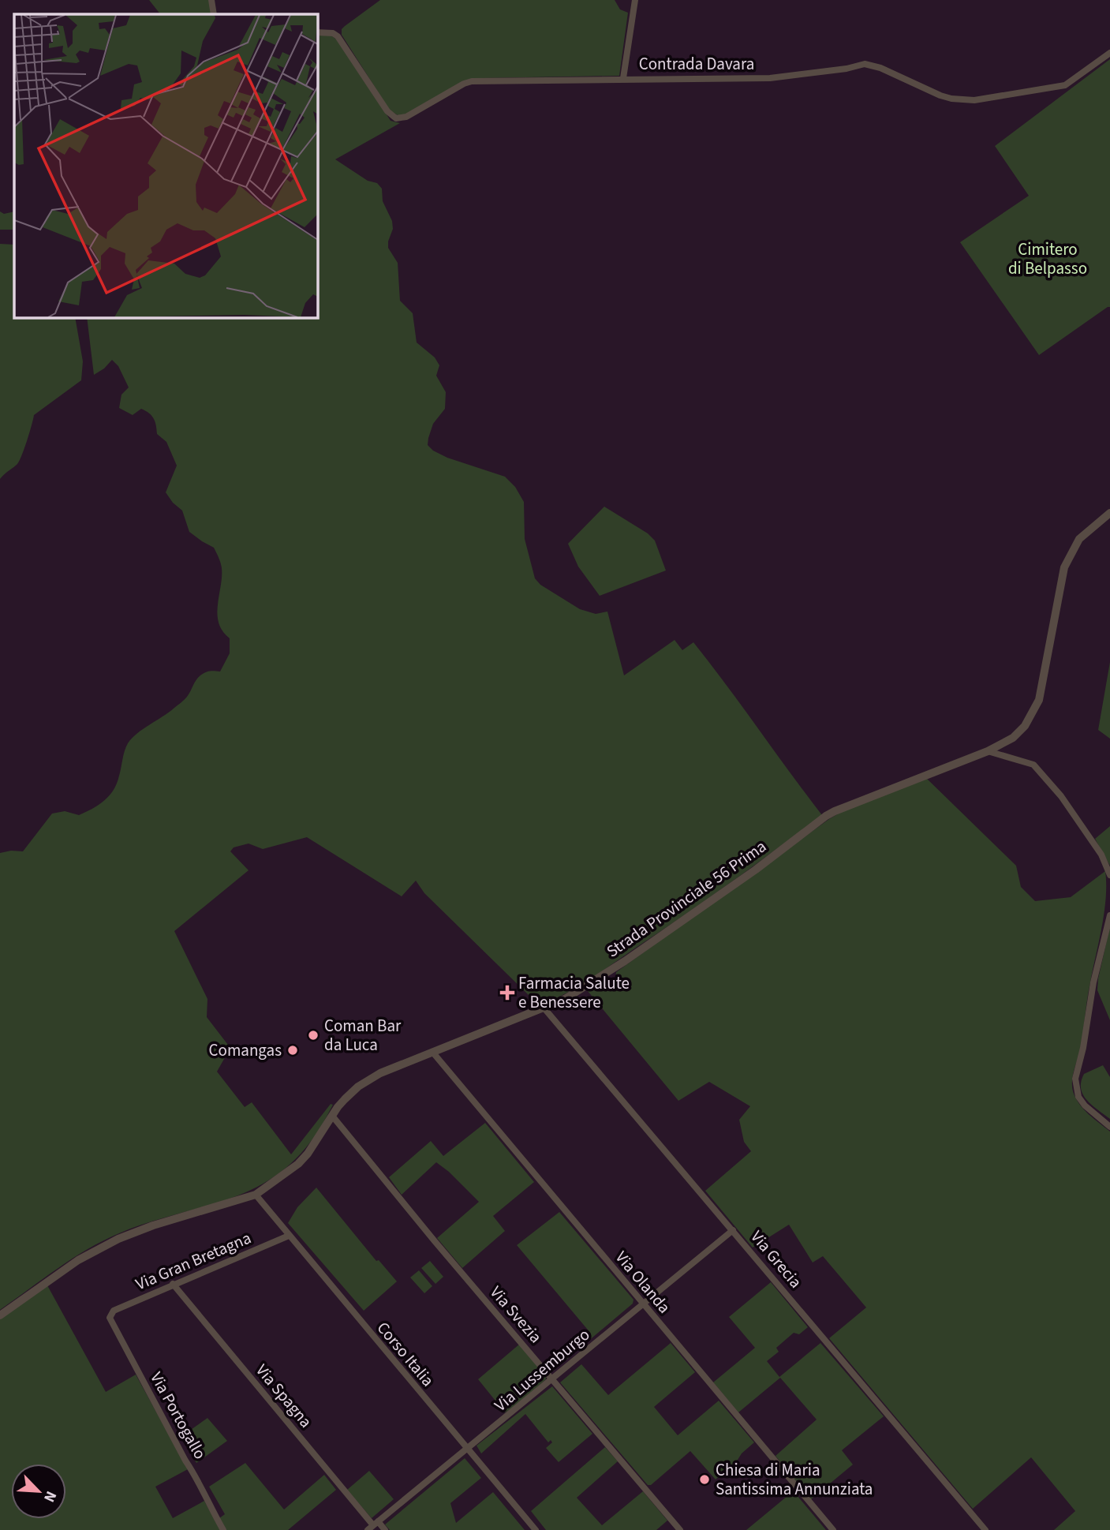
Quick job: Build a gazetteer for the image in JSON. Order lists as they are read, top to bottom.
{
  "streets": {
    "street": [
      "Contrada Davara",
      "Strada Provinciale 56 Prima",
      "Via Grecia",
      "Via Gran Bretagna",
      "Via Olanda",
      "Via Svezia",
      "Corso Italia",
      "Via Lussemburgo",
      "Via Spagna",
      "Via Portogallo"
    ]
  },
  "crossings": [
    ["Strada Provinciale 56 Prima", "Via Grecia"],
    ["Strada Provinciale 56 Prima", "Via Olanda"],
    ["Strada Provinciale 56 Prima", "Via Svezia"],
    ["Strada Provinciale 56 Prima", "Corso Italia"],
    ["Via Grecia", "Via Lussemburgo"],
    ["Via Gran Bretagna", "Corso Italia"],
    ["Via Gran Bretagna", "Via Spagna"],
    ["Via Gran Bretagna", "Via Portogallo"],
    ["Via Olanda", "Via Lussemburgo"],
    ["Via Svezia", "Via Lussemburgo"],
    ["Corso Italia", "Via Lussemburgo"],
    ["Via Lussemburgo", "Via Spagna"]
  ],
  "parks": ["Cimitero di Belpasso"],
  "places": {
    "health": ["Farmacia Salute e Benessere"],
    "other": ["Coman Bar da Luca", "Comangas", "Chiesa di Maria Santissima Annunziata"]
  },
  "north": "bottom right"
}
